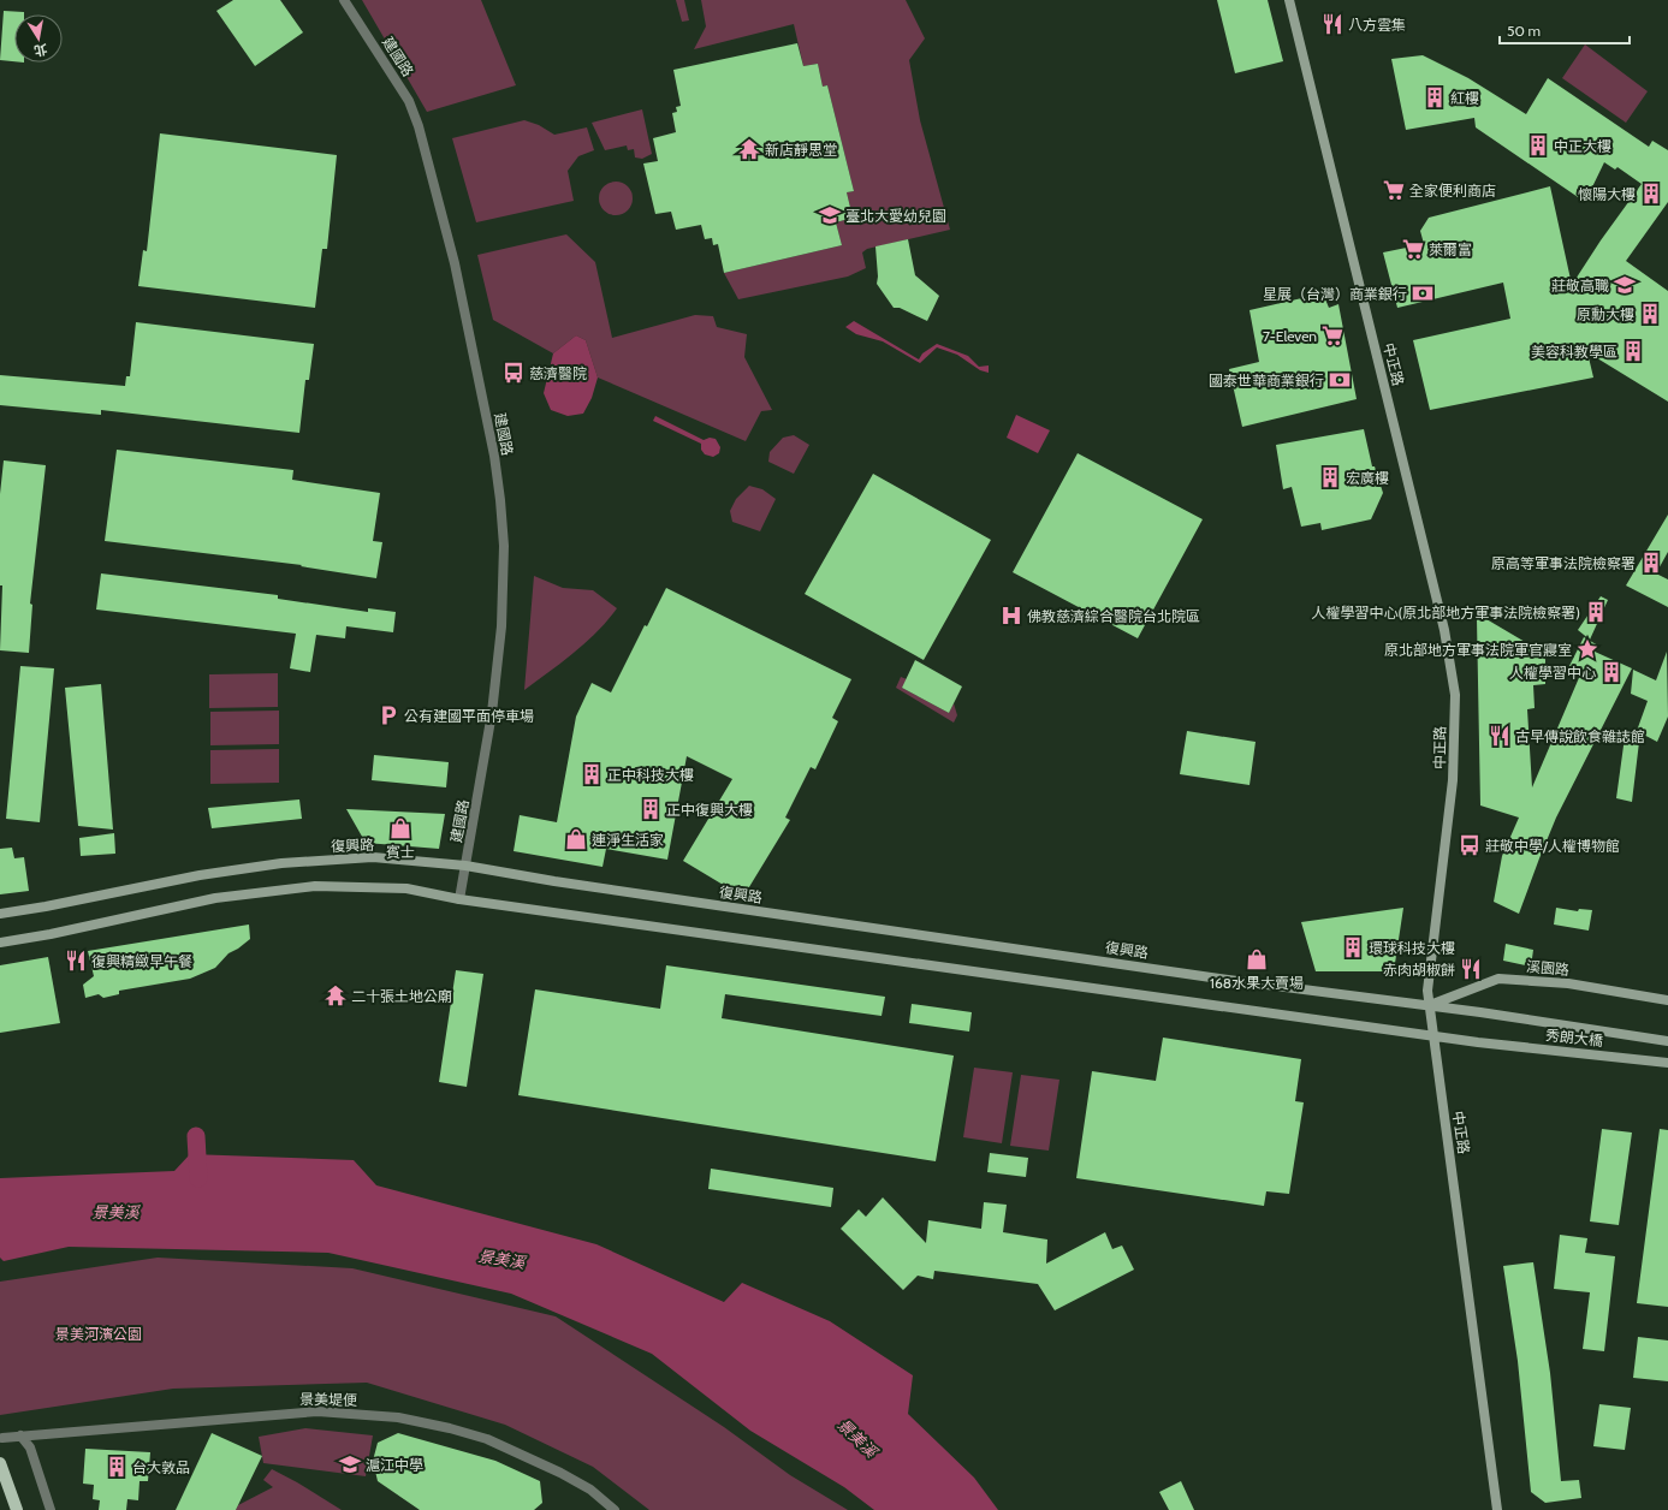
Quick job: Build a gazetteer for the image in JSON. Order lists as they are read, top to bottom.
{
  "streets": {
    "main road": [
      "中正路",
      "復興路",
      "溪園路",
      "秀朗大橋"
    ],
    "street": ["建國路", "景美堤便"]
  },
  "crossings": [
    ["建國路", "復興路"],
    ["中正路", "復興路"],
    ["中正路", "溪園路"],
    ["中正路", "秀朗大橋"],
    ["復興路", "溪園路"],
    ["復興路", "秀朗大橋"]
  ],
  "water": ["景美溪"],
  "parks": ["景美河濱公園"],
  "places": {
    "restaurant": [
      "八方雲集",
      "古早傳說飲食雜誌館",
      "復興精緻早午餐",
      "赤肉胡椒餅"
    ],
    "building": [
      "紅樓",
      "中正大樓",
      "懷陽大樓",
      "原勳大樓",
      "美容科教學區",
      "宏廣樓",
      "原高等軍事法院檢察署",
      "人權學習中心(原北部地方軍事法院檢察署)",
      "人權學習中心",
      "正中科技大樓",
      "正中復興大樓",
      "環球科技大樓",
      "台大敦品"
    ],
    "temple": ["新店靜思堂", "二十張土地公廟"],
    "supermarket": ["全家便利商店", "萊爾富", "7-Eleven"],
    "school or university": ["臺北大愛幼兒園", "莊敬高職", "滬江中學"],
    "bank": ["星展（台灣）商業銀行", "國泰世華商業銀行"],
    "bus stop": ["慈濟醫院", "莊敬中學/人權博物館"],
    "hospital": ["佛教慈濟綜合醫院台北院區"],
    "place": ["原北部地方軍事法院軍官寢室"],
    "parking": ["公有建國平面停車場"],
    "shop": ["賓士", "連淨生活家", "168水果大賣場"]
  },
  "scale_bar": "50 m",
  "north": "bottom"
}
